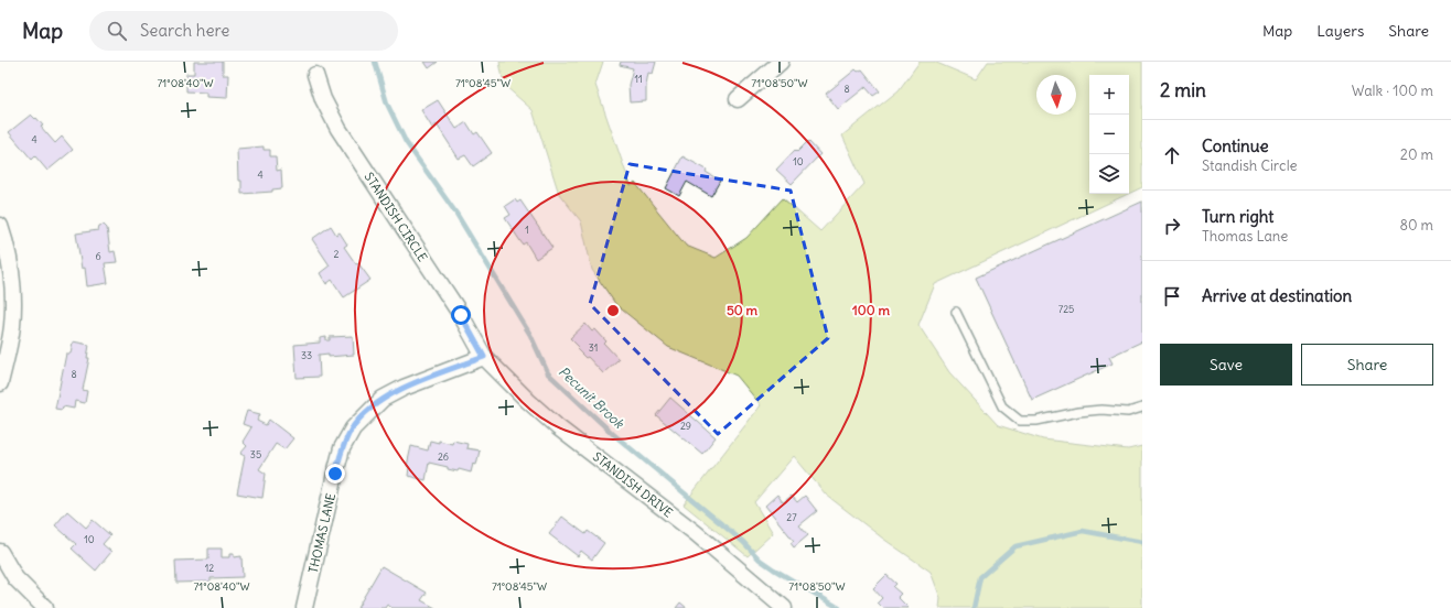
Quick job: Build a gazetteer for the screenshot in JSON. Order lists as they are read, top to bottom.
{
  "streets": {
    "street": ["STANDISH CIRCLE", "STANDISH DRIVE", "THOMAS LANE"]
  },
  "crossings": [
    ["STANDISH CIRCLE", "STANDISH DRIVE"],
    ["STANDISH CIRCLE", "THOMAS LANE"],
    ["STANDISH DRIVE", "THOMAS LANE"]
  ],
  "water": ["Pecunit Brook"],
  "house_numbers": [
    "11",
    "8",
    "4",
    "10",
    "4",
    "1",
    "2",
    "6",
    "725",
    "31",
    "33",
    "8",
    "29",
    "35",
    "26",
    "27",
    "10",
    "12"
  ],
  "north": "bottom",
  "page": {
    "header": "Map",
    "search": "Search here",
    "nav": ["Map", "Layers", "Share"],
    "heading": ["2 min", "Walk · 100 m"],
    "map_buttons": ["+", "−"],
    "list": [
      ["Continue", "Standish Circle", "20 m"],
      ["Turn right", "Thomas Lane", "80 m"],
      "Arrive at destination"
    ],
    "buttons": ["Save", "Share"]
  },
  "coordinates": ["71°08'40\"W", "71°08'45\"W", "71°08'50\"W"],
  "rings": ["50 m", "100 m"]
}
